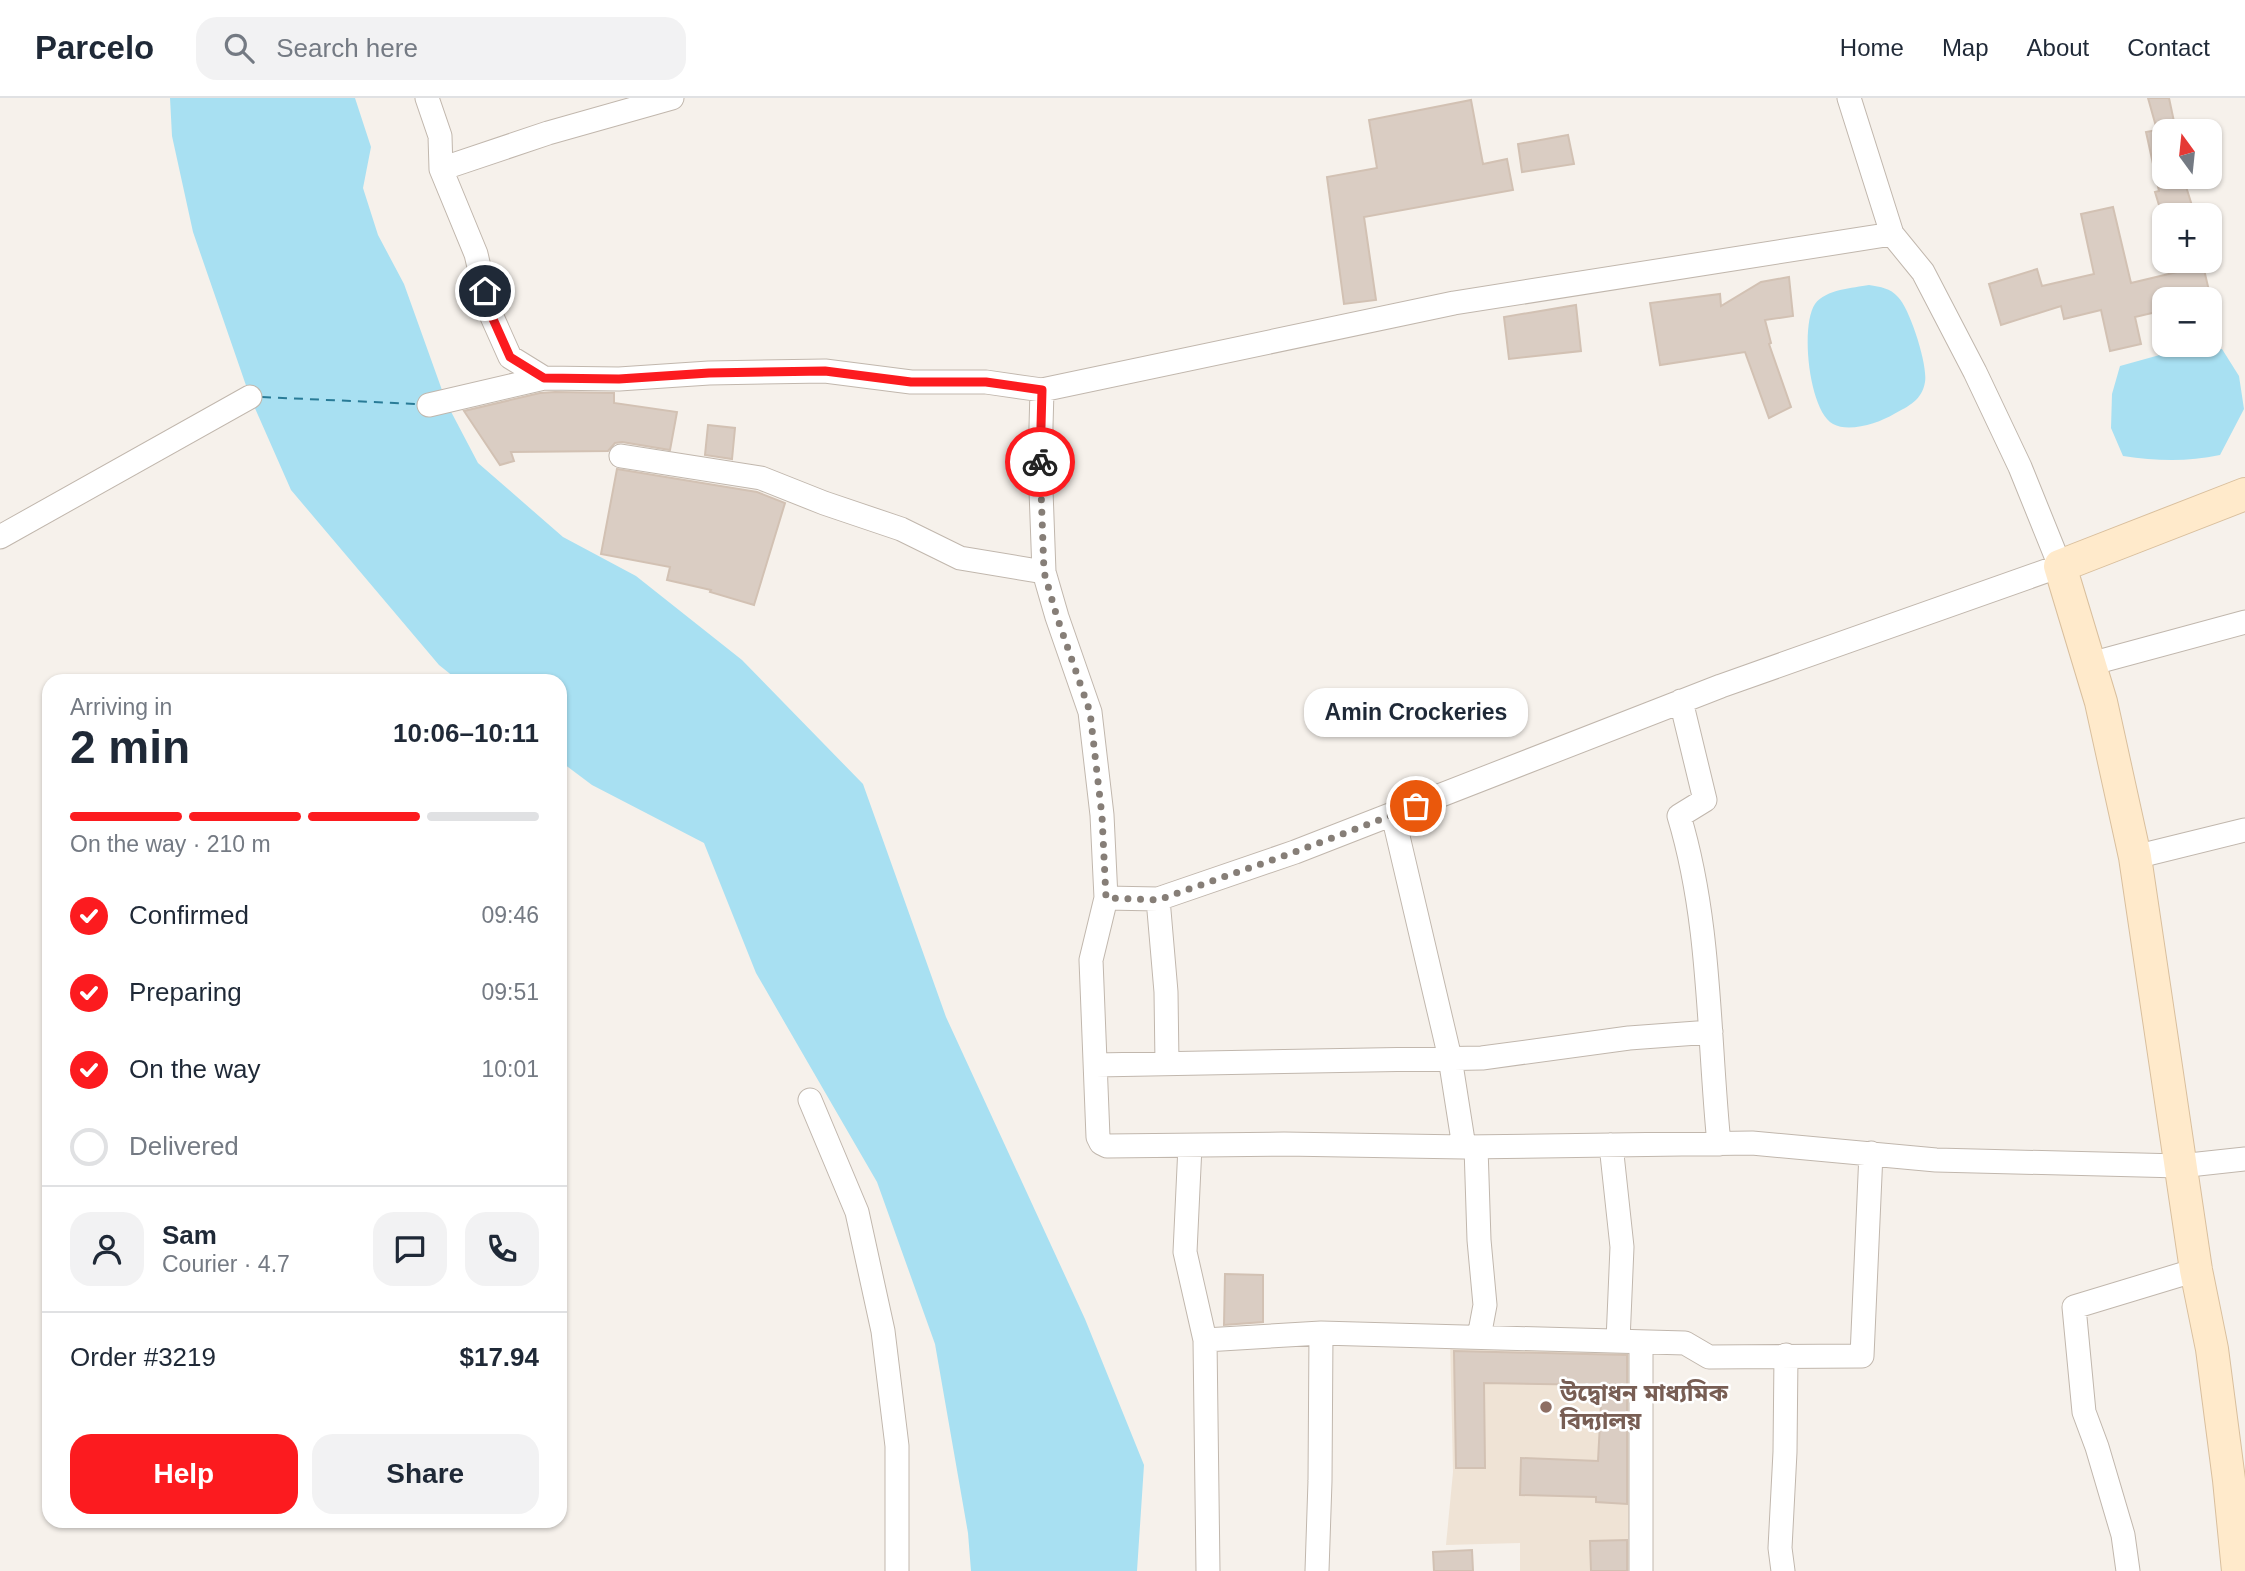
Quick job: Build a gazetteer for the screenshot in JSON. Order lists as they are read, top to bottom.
{
  "places": ["Amin Crockeries", "উদ্বোধন মাধ্যমিক বিদ্যালয়"],
  "north": "top",
  "page": {
    "header": "Parcelo",
    "search": "Search here",
    "nav": [
      "Home",
      "Map",
      "About",
      "Contact"
    ],
    "map_buttons": ["+", "−"],
    "heading": ["2 min", "Arriving in", "10:06–10:11"],
    "panel": [
      "Sam",
      "Courier · 4.7",
      "Order #3219",
      "$17.94"
    ],
    "bubble": "Amin Crockeries",
    "bar": "On the way · 210 m",
    "list": [
      ["Confirmed", "09:46"],
      ["Preparing", "09:51"],
      ["On the way", "10:01"],
      "Delivered"
    ],
    "buttons": ["Help", "Share"]
  }
}
